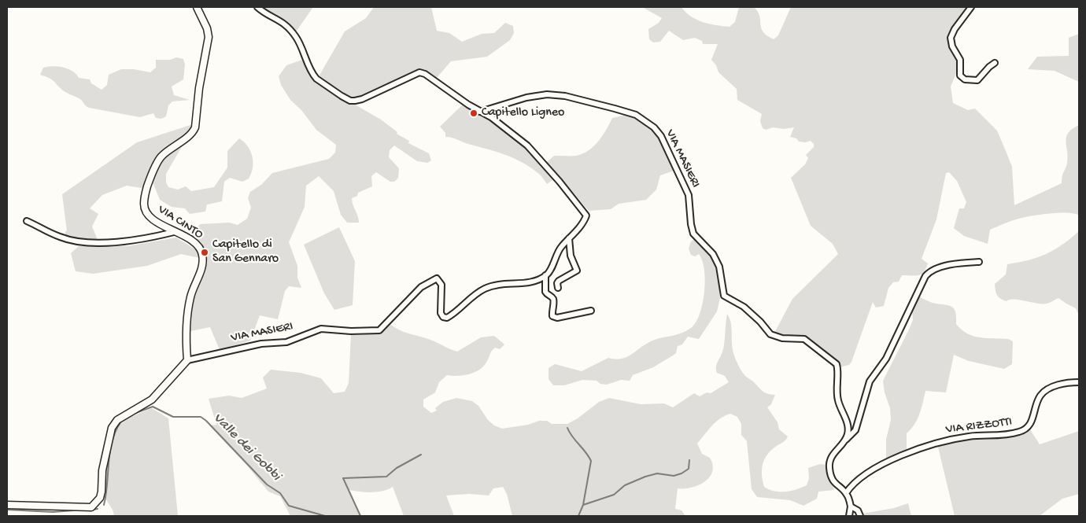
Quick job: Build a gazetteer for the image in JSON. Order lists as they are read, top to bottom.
{
  "streets": {
    "street": ["VIA MASIERI", "VIA CINTO", "VIA RIZZOTTI"]
  },
  "crossings": [
    ["VIA MASIERI", "VIA CINTO"]
  ],
  "water": ["Valle dei Gobbi"],
  "places": ["Capitello Ligneo", "Capitello di San Gennaro"]
}
